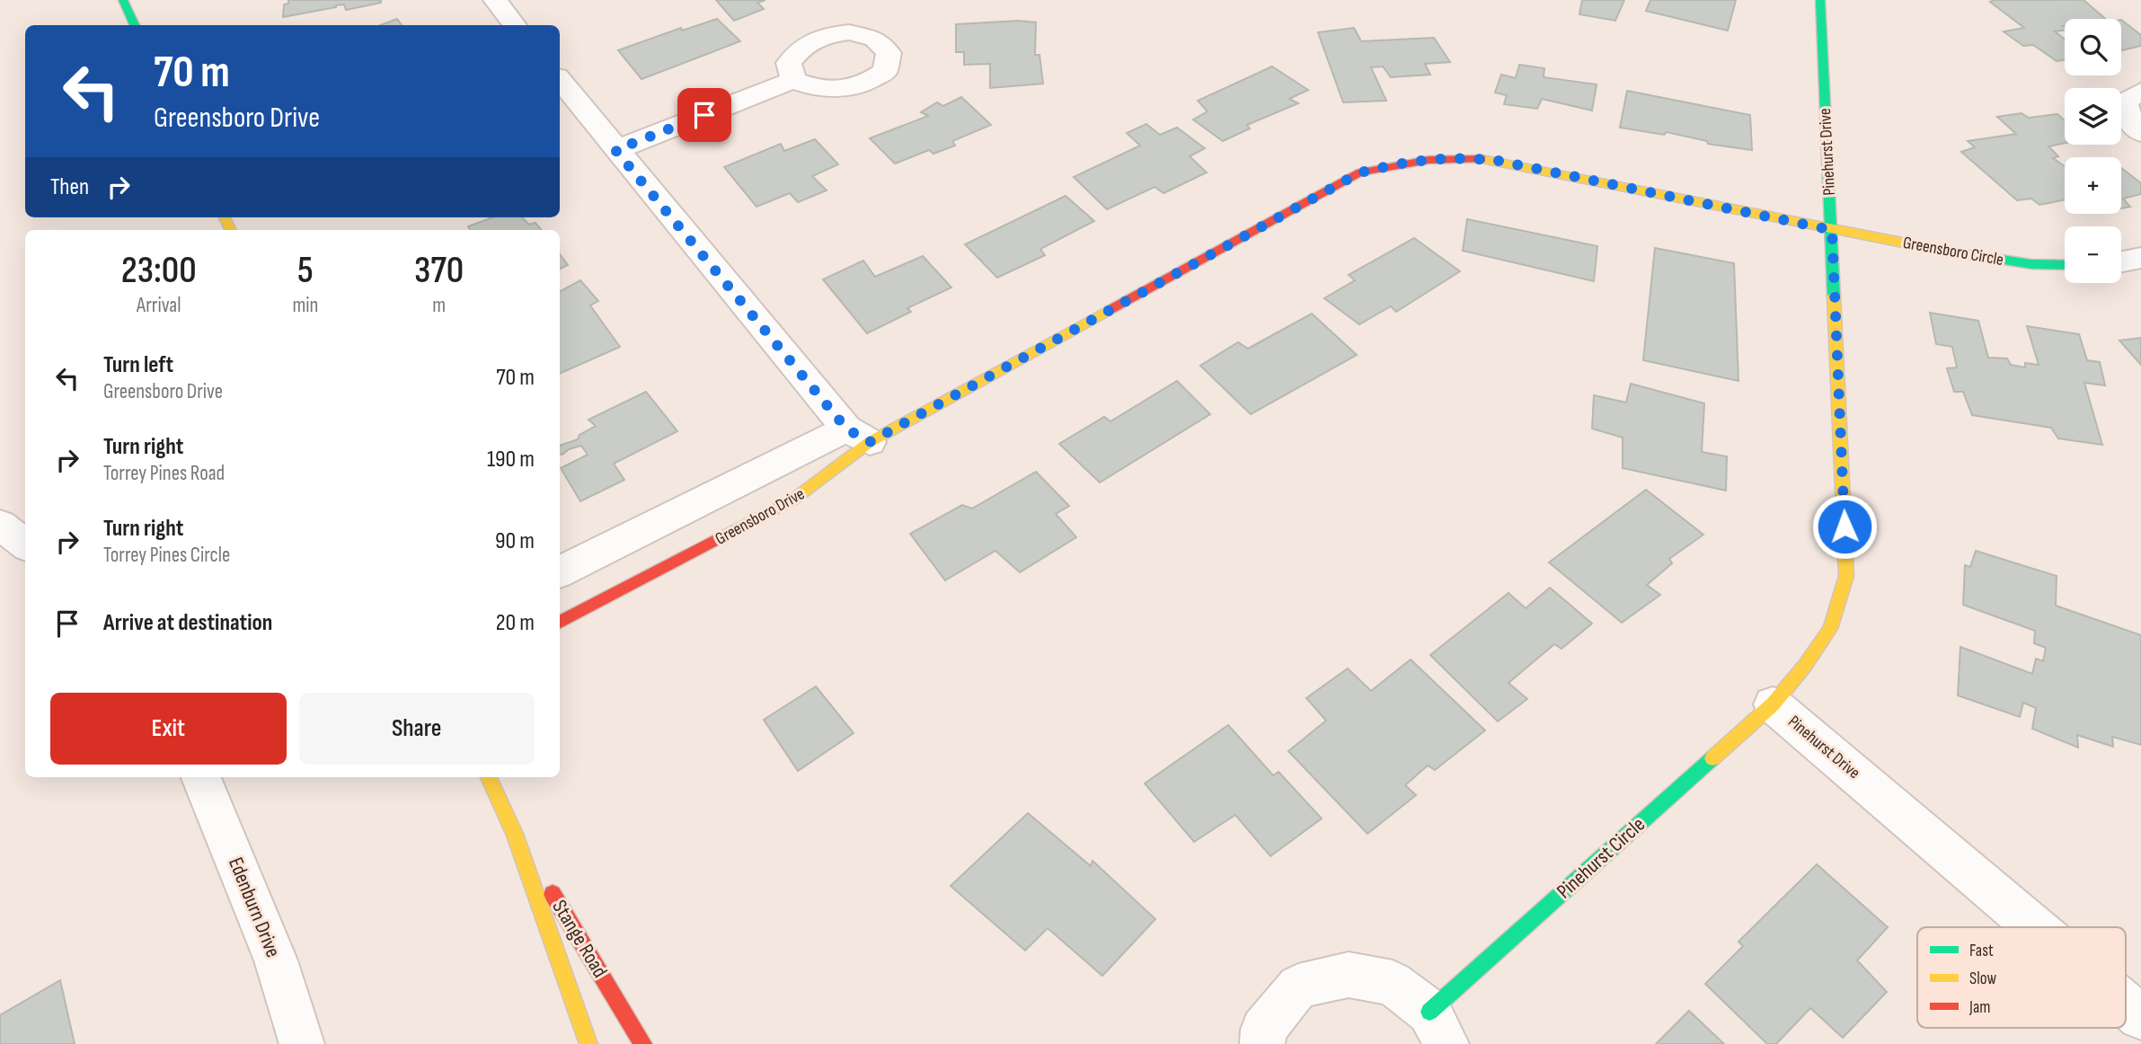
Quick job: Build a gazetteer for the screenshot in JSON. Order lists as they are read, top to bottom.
{
  "streets": {
    "street": [
      "Pinehurst Drive",
      "Greensboro Circle",
      "Greensboro Drive",
      "Pinehurst Circle",
      "Edenburn Drive",
      "Stange Road"
    ]
  },
  "crossings": [
    ["Pinehurst Drive", "Greensboro Circle"],
    ["Pinehurst Drive", "Greensboro Drive"],
    ["Pinehurst Drive", "Pinehurst Circle"],
    ["Greensboro Circle", "Greensboro Drive"]
  ],
  "legend": ["Fast", "Slow", "Jam"],
  "page": {
    "map_buttons": ["+", "−"],
    "turn": ["70 m", "Greensboro Drive"],
    "then": "Then",
    "eta": [
      "23:00",
      "Arrival",
      "5",
      "min",
      "370",
      "m"
    ],
    "list": [
      {
        "name": "Turn left",
        "note": "Greensboro Drive",
        "value": "70 m"
      },
      {
        "name": "Turn right",
        "note": "Torrey Pines Road",
        "value": "190 m"
      },
      {
        "name": "Turn right",
        "note": "Torrey Pines Circle",
        "value": "90 m"
      },
      {
        "name": "Arrive at destination",
        "value": "20 m"
      }
    ],
    "buttons": ["Exit", "Share"]
  }
}
